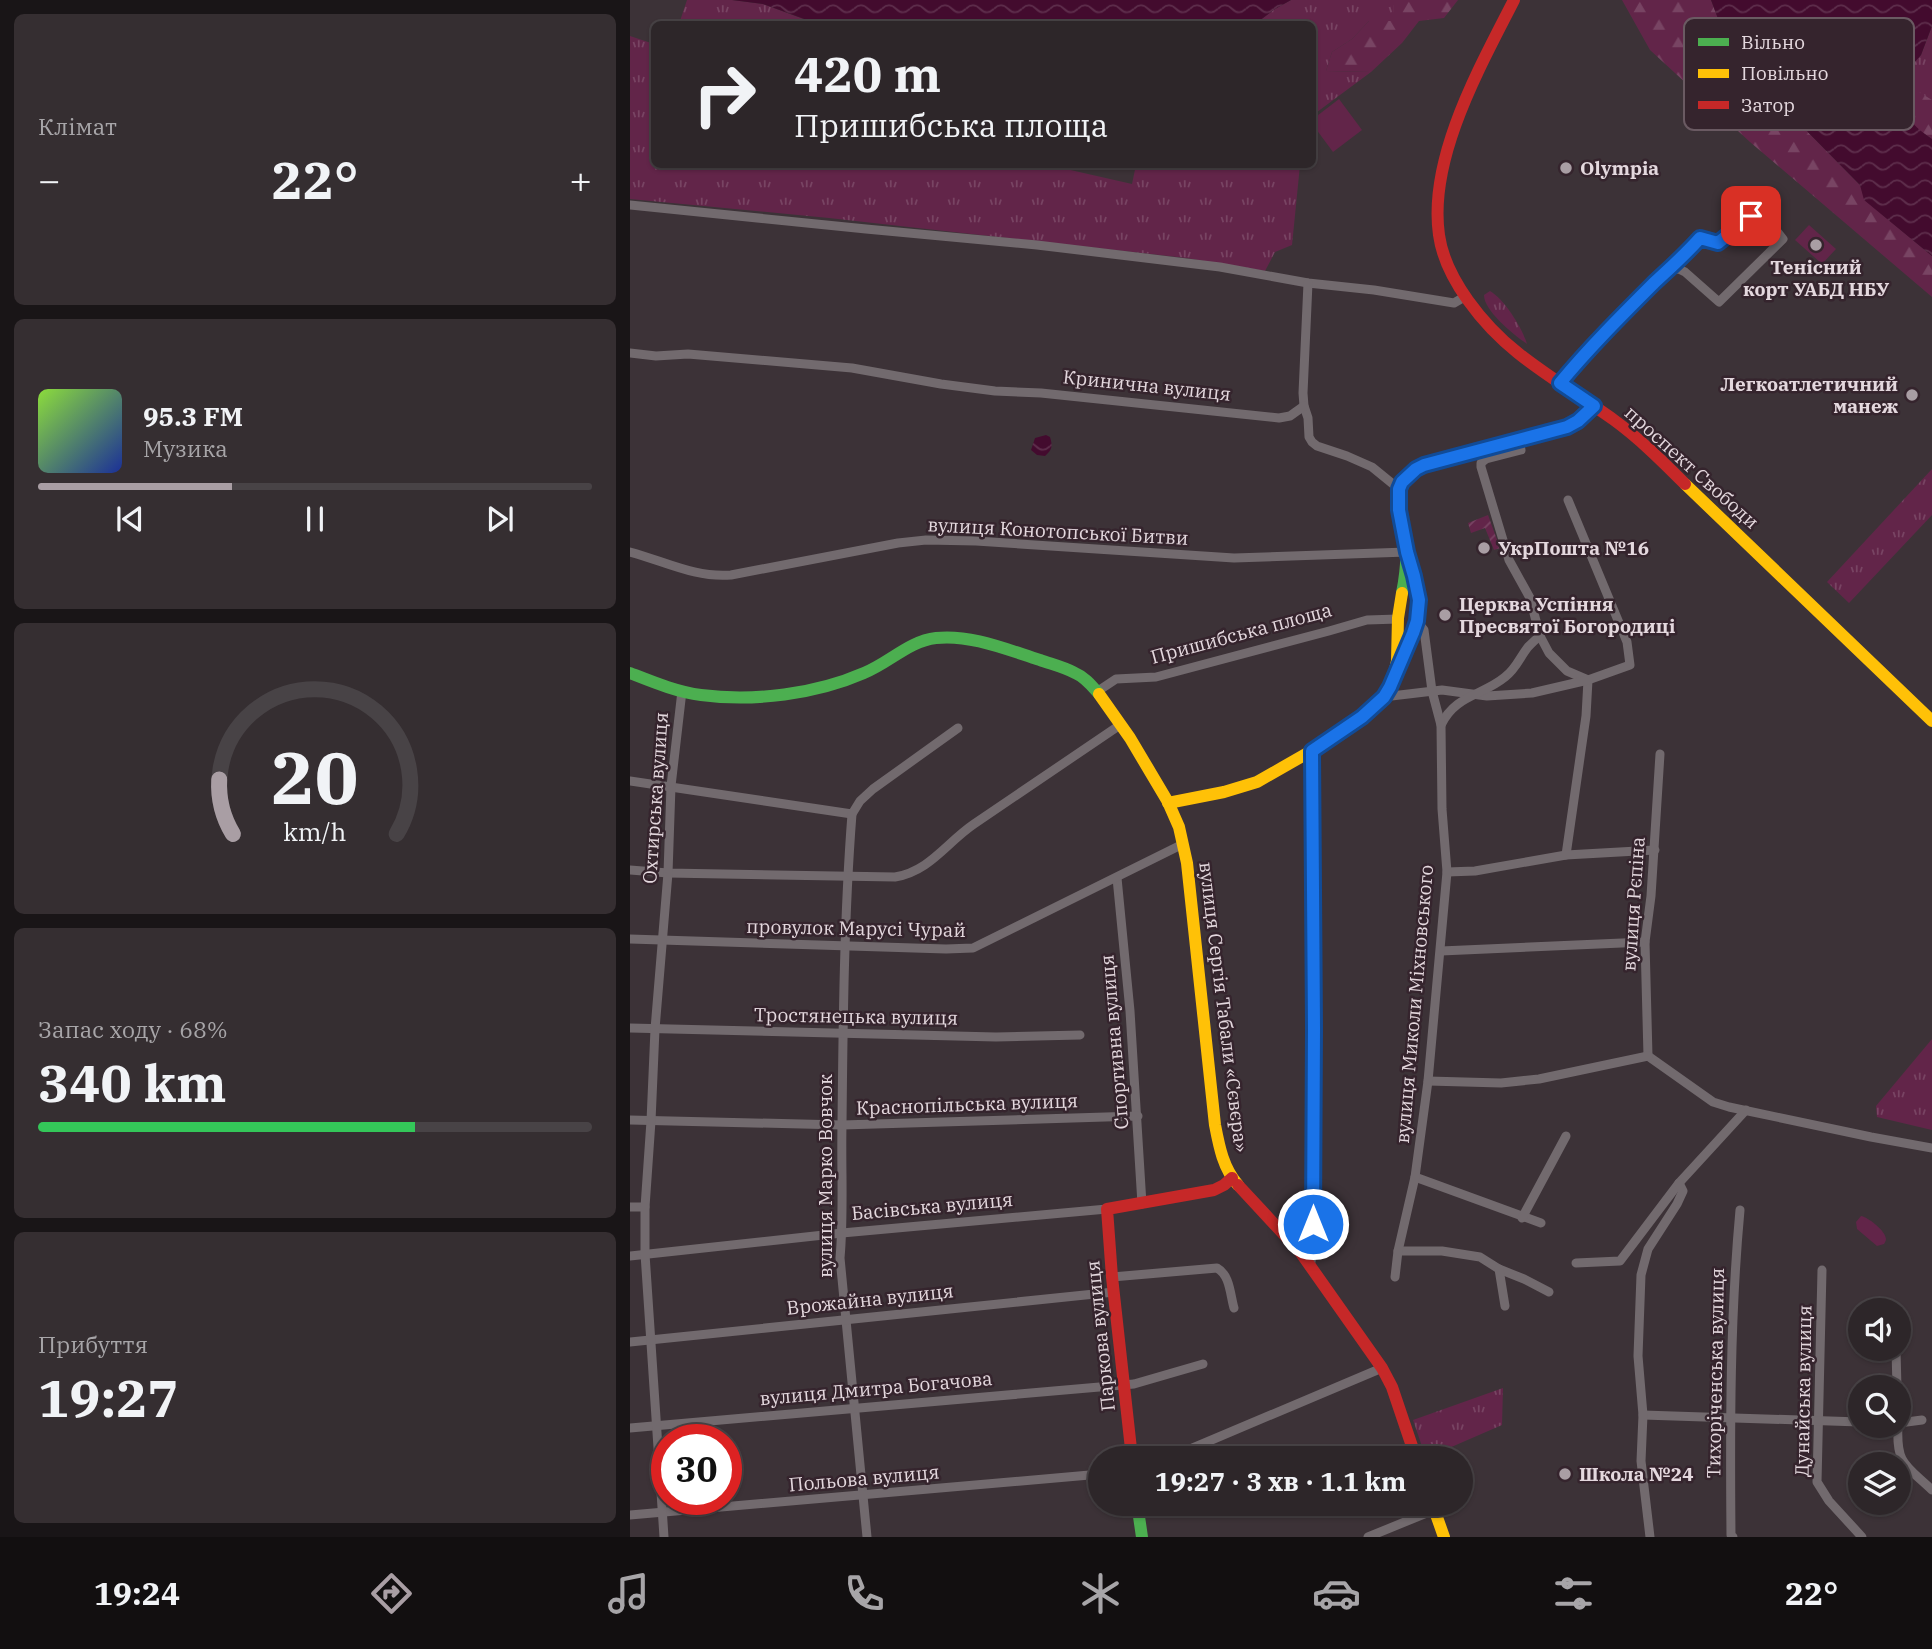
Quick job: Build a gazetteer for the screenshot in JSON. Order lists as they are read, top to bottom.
{
  "streets": {
    "main road": [
      "проспект Свободи",
      "вулиця Сергія Табали «Сєвєра»",
      "Басівська вулиця",
      "Паркова вулиця"
    ],
    "street": [
      "Кринична вулиця",
      "вулиця Конотопської Битви",
      "Пришибська площа",
      "Охтирська вулиця",
      "вулиця Рєпіна",
      "провулок Марусі Чурай",
      "вулиця Миколи Міхновського",
      "Тростянецька вулиця",
      "Спортивна вулиця",
      "Краснопільська вулиця",
      "вулиця Марко Вовчок",
      "Врожайна вулиця",
      "Тихоріченська вулиця",
      "вулиця Дмитра Богачова",
      "Дунайська вулиця",
      "Польова вулиця"
    ]
  },
  "crossings": [
    ["Пришибська площа", "вулиця Сергія Табали «Сєвєра»"],
    ["Охтирська вулиця", "провулок Марусі Чурай"],
    ["Охтирська вулиця", "Тростянецька вулиця"],
    ["Охтирська вулиця", "Краснопільська вулиця"],
    ["Охтирська вулиця", "Басівська вулиця"],
    ["Охтирська вулиця", "Врожайна вулиця"],
    ["провулок Марусі Чурай", "вулиця Сергія Табали «Сєвєра»"],
    ["провулок Марусі Чурай", "Спортивна вулиця"],
    ["провулок Марусі Чурай", "вулиця Марко Вовчок"],
    ["вулиця Сергія Табали «Сєвєра»", "Басівська вулиця"],
    ["Тростянецька вулиця", "вулиця Марко Вовчок"],
    ["Спортивна вулиця", "Краснопільська вулиця"],
    ["Спортивна вулиця", "Басівська вулиця"],
    ["Краснопільська вулиця", "вулиця Марко Вовчок"],
    ["вулиця Марко Вовчок", "Басівська вулиця"],
    ["вулиця Марко Вовчок", "Врожайна вулиця"],
    ["вулиця Марко Вовчок", "вулиця Дмитра Богачова"],
    ["вулиця Марко Вовчок", "Польова вулиця"],
    ["Басівська вулиця", "Паркова вулиця"],
    ["Врожайна вулиця", "Паркова вулиця"],
    ["Паркова вулиця", "вулиця Дмитра Богачова"]
  ],
  "places": [
    "Olympia",
    "Тенісний корт УАБД НБУ",
    "Легкоатлетичний манеж",
    "УкрПошта №16",
    "Церква Успіння Пресвятої Богородиці",
    "Школа №24"
  ],
  "legend": ["Вільно", "Повільно", "Затор"],
  "page": {
    "tile": [
      "Клімат",
      ["Запас ходу · 68%", "340 km"],
      ["Прибуття", "19:27"]
    ],
    "turn": ["420 m", "Пришибська площа"],
    "heat": ["−", "22°", "+"],
    "song": ["95.3 FM", "Музика"],
    "limit": "30",
    "trip": "19:27 · 3 хв · 1.1 km",
    "tabs": ["19:24", "22°"],
    "gauge": ["20", "km/h"]
  }
}
